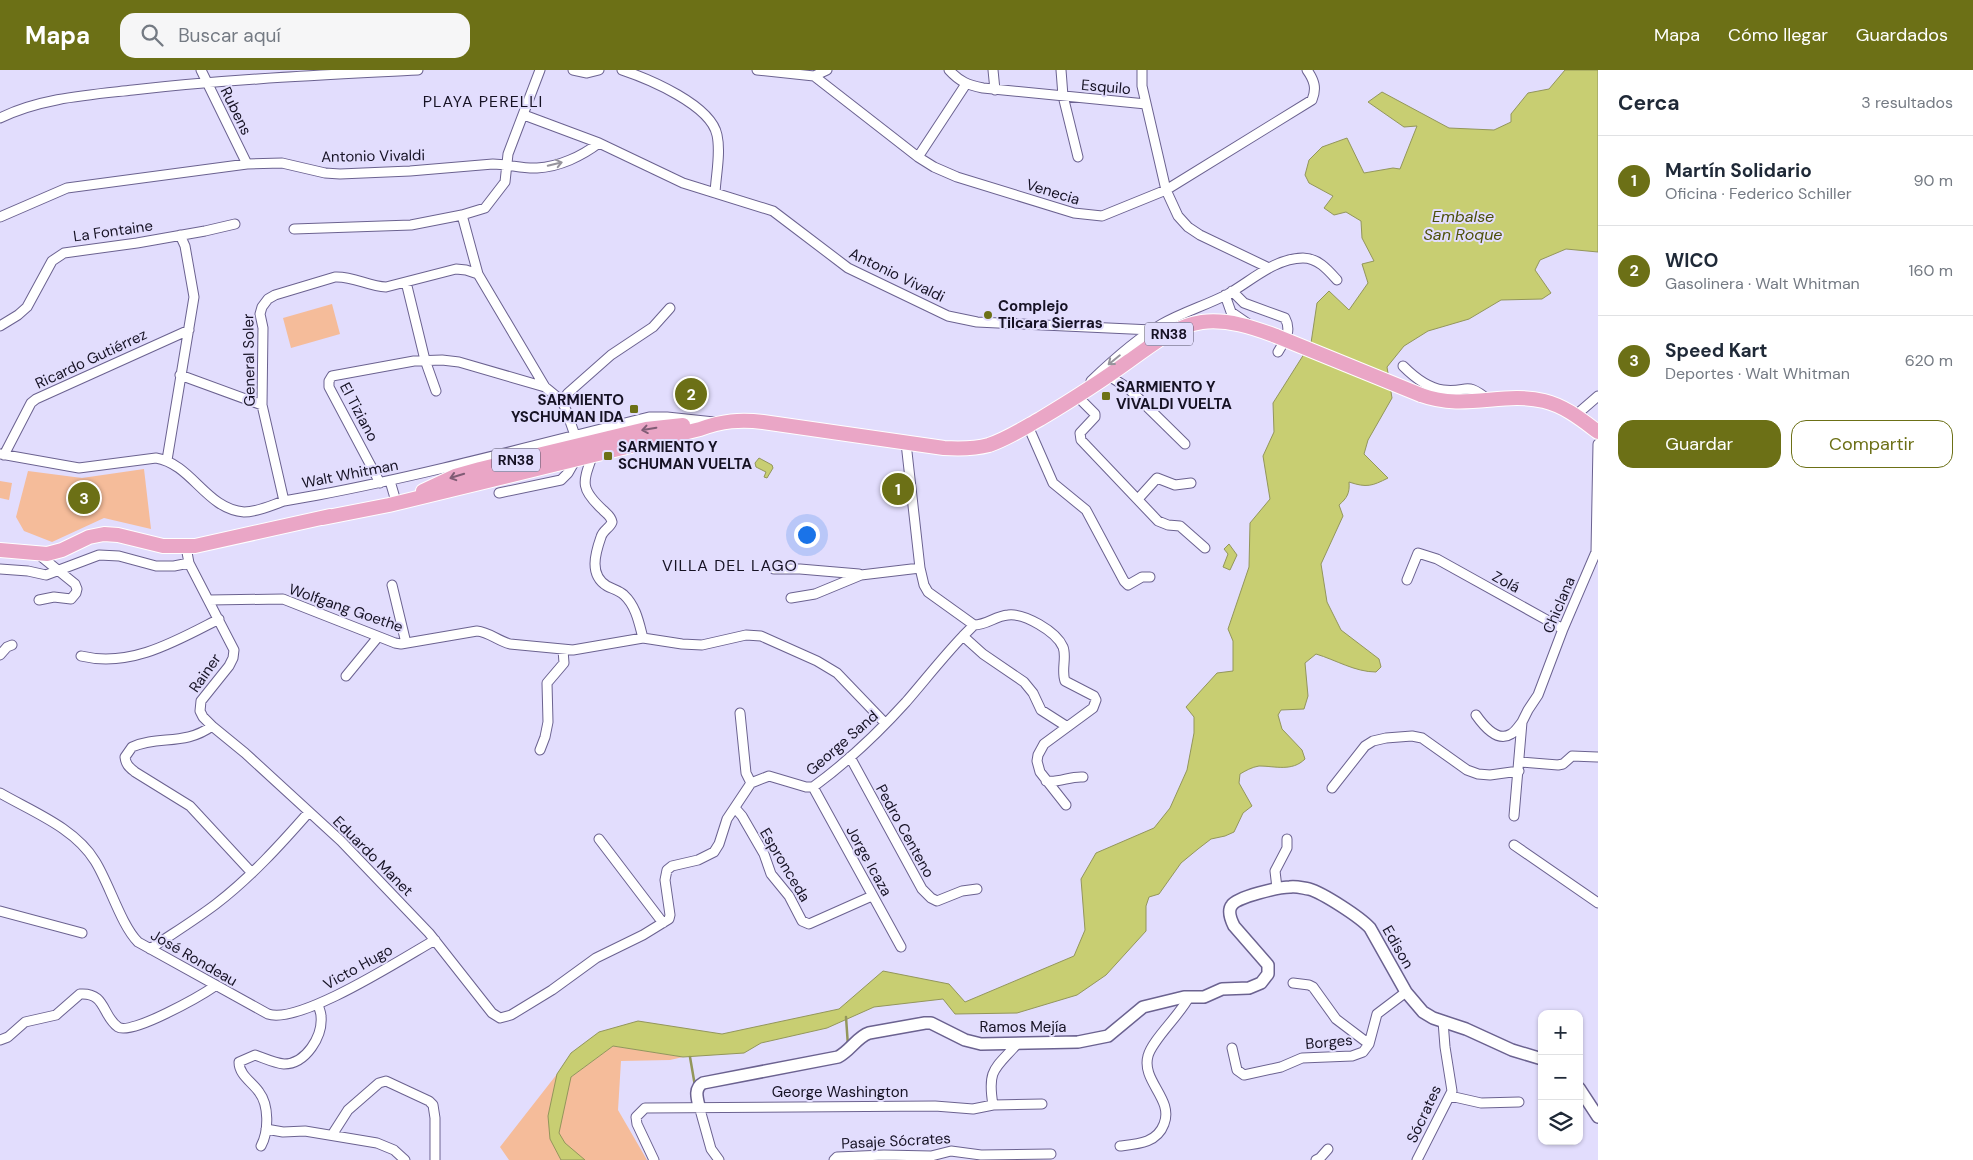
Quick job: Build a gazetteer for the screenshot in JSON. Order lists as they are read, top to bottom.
{
  "streets": {
    "main road": ["RN38"],
    "street": [
      "Esquilo",
      "Rubens",
      "Antonio Vivaldi",
      "Venecia",
      "La Fontaine",
      "Ricardo Gutiérrez",
      "General Soler",
      "El Tiziano",
      "Walt Whitman",
      "Zolá",
      "Chiclana",
      "Wolfgang Goethe",
      "Rainer",
      "George Sand",
      "Pedro Centeno",
      "Eduardo Manet",
      "Jorge Icaza",
      "Espronceda",
      "Edison",
      "José Rondeau",
      "Victo Hugo",
      "Ramos Mejía",
      "Borges",
      "George Washington",
      "Sócrates",
      "Pasaje Sócrates"
    ]
  },
  "crossings": [
    ["Rubens", "Antonio Vivaldi"],
    ["RN38", "Walt Whitman"],
    ["RN38", "Rainer"],
    ["General Soler", "Walt Whitman"],
    ["El Tiziano", "Walt Whitman"],
    ["Zolá", "Chiclana"],
    ["Wolfgang Goethe", "Rainer"],
    ["Wolfgang Goethe", "George Sand"],
    ["Rainer", "Eduardo Manet"],
    ["George Sand", "Pedro Centeno"],
    ["George Sand", "Jorge Icaza"],
    ["Eduardo Manet", "Victo Hugo"],
    ["Jorge Icaza", "Espronceda"],
    ["Edison", "Ramos Mejía"],
    ["Edison", "Borges"],
    ["Edison", "Sócrates"],
    ["José Rondeau", "Victo Hugo"],
    ["Ramos Mejía", "George Washington"]
  ],
  "districts": ["PLAYA PERELLI", "VILLA DEL LAGO"],
  "water": ["Embalse San Roque"],
  "places": {
    "other": ["Complejo Tilcara Sierras"],
    "transit": ["SARMIENTO Y VIVALDI VUELTA", "SARMIENTO YSCHUMAN IDA", "SARMIENTO Y SCHUMAN VUELTA"]
  },
  "page": {
    "header": "Mapa",
    "search": "Buscar aquí",
    "nav": ["Mapa", "Cómo llegar", "Guardados"],
    "heading": ["Cerca", "3 resultados"],
    "list": [
      {
        "mark": "1",
        "name": "Martín Solidario",
        "note": "Oficina · Federico Schiller",
        "value": "90 m"
      },
      {
        "mark": "2",
        "name": "WICO",
        "note": "Gasolinera · Walt Whitman",
        "value": "160 m"
      },
      {
        "mark": "3",
        "name": "Speed Kart",
        "note": "Deportes · Walt Whitman",
        "value": "620 m"
      }
    ],
    "pins": ["2", "1", "3"],
    "buttons": ["Guardar", "Compartir"],
    "map_buttons": ["+", "−"]
  }
}
